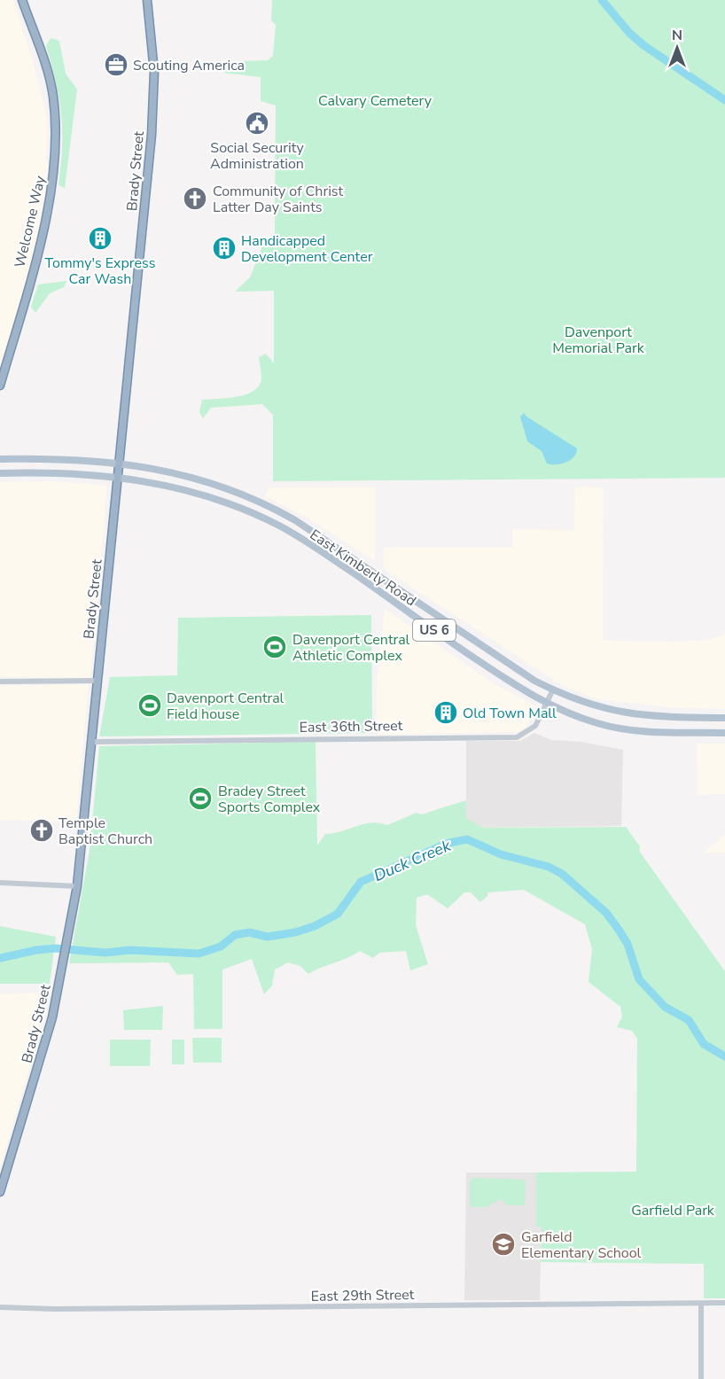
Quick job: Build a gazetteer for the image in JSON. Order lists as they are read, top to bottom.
{
  "streets": {
    "highway": ["Brady Street", "Welcome Way"],
    "main road": ["East Kimberly Road", "US 6"],
    "street": ["East 36th Street", "East 29th Street"]
  },
  "crossings": [
    ["Brady Street", "East Kimberly Road"],
    ["Brady Street", "East 36th Street"],
    ["East Kimberly Road", "East 36th Street"]
  ],
  "water": ["Duck Creek"],
  "parks": ["Calvary Cemetery", "Davenport Memorial Park", "Garfield Park"],
  "places": {
    "office": ["Scouting America"],
    "public building": ["Social Security Administration"],
    "church": ["Community of Christ Latter Day Saints", "Temple Baptist Church"],
    "building": ["Tommy's Express Car Wash", "Handicapped Development Center", "Old Town Mall"],
    "sports": ["Davenport Central Athletic Complex", "Davenport Central Field house", "Bradey Street Sports Complex"],
    "school or university": ["Garfield Elementary School"]
  },
  "north": "top"
}
